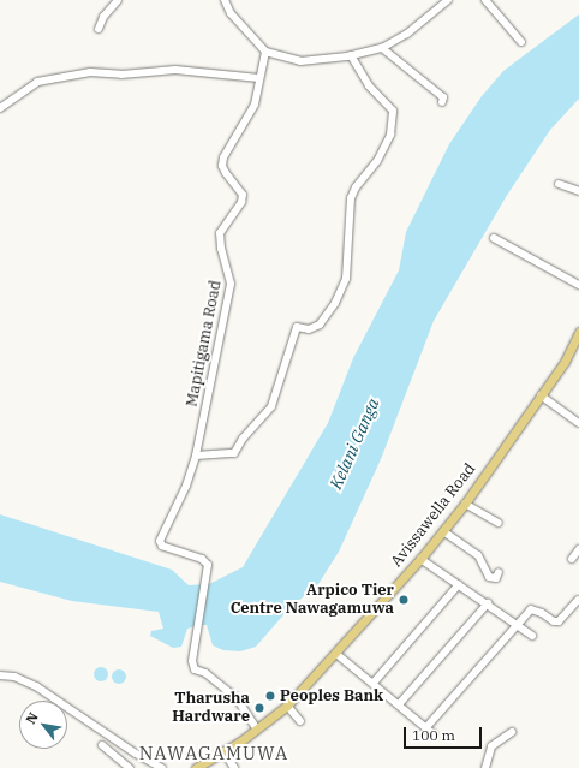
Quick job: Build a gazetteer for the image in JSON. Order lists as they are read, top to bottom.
{
  "streets": {
    "main road": ["Avissawella Road"],
    "street": ["Mapitigama Road"]
  },
  "crossings": [
    ["Mapitigama Road", "Avissawella Road"]
  ],
  "districts": ["NAWAGAMUWA"],
  "water": ["Kelani Ganga"],
  "places": ["Arpico Tier Centre Nawagamuwa", "Peoples Bank", "Tharusha Hardware"],
  "scale_bar": "100 m",
  "north": "top left"
}
